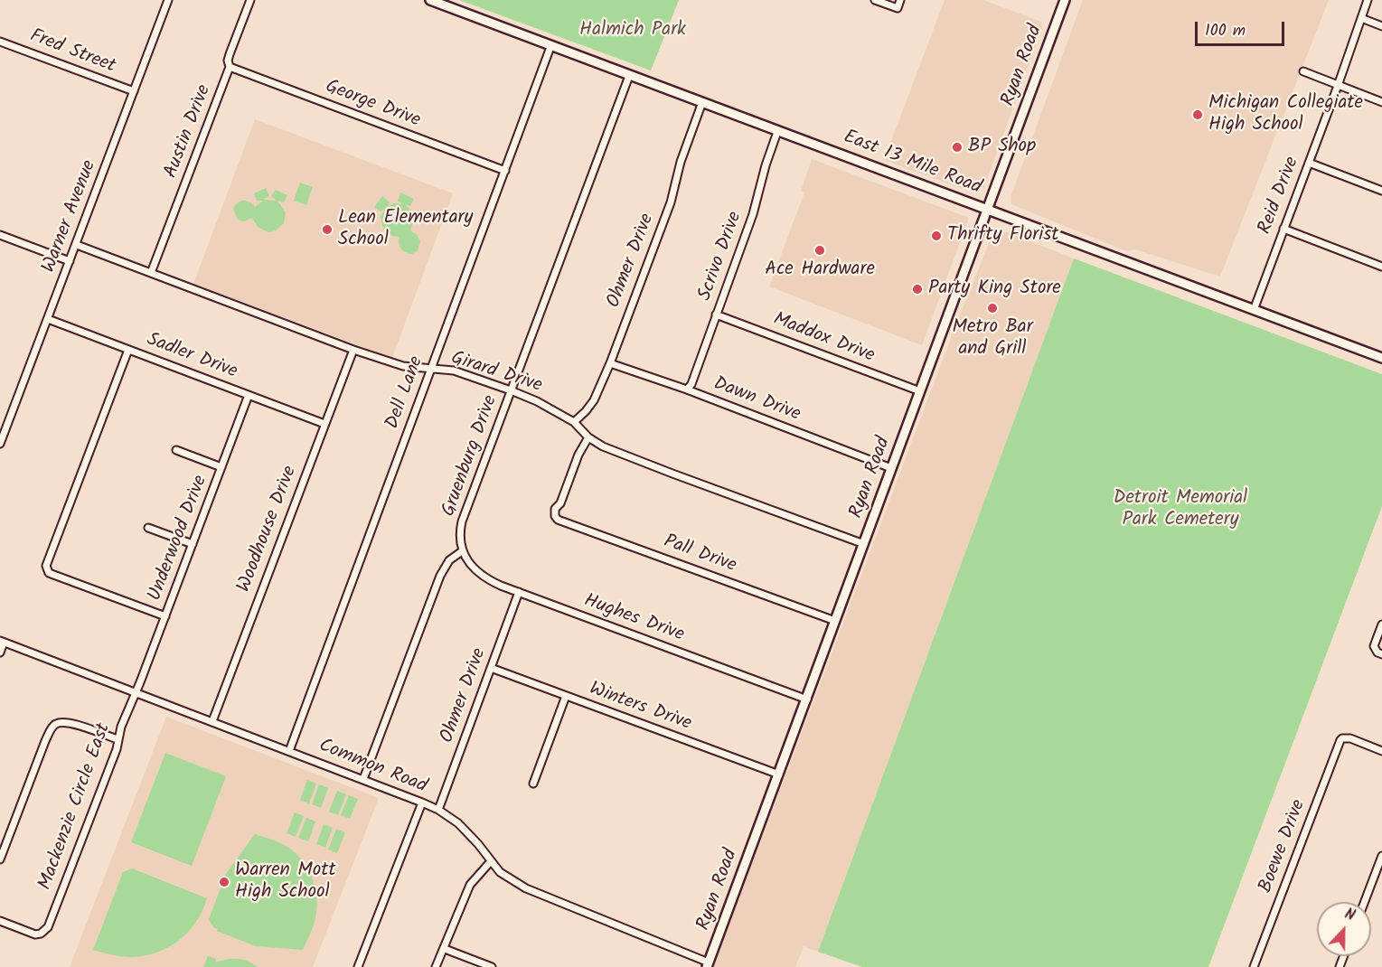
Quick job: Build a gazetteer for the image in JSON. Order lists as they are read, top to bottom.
{
  "streets": {
    "main road": ["Ryan Road", "East 13 Mile Road"],
    "street": [
      "Fred Street",
      "George Drive",
      "Austin Drive",
      "Reid Drive",
      "Warner Avenue",
      "Scrivo Drive",
      "Ohmer Drive",
      "Maddox Drive",
      "Sadler Drive",
      "Girard Drive",
      "Dell Lane",
      "Dawn Drive",
      "Gruenburg Drive",
      "Woodhouse Drive",
      "Underwood Drive",
      "Pall Drive",
      "Hughes Drive",
      "Winters Drive",
      "Common Road",
      "Mackenzie Circle East",
      "Boewe Drive"
    ]
  },
  "crossings": [
    ["Fred Street", "Warner Avenue"],
    ["Ryan Road", "East 13 Mile Road"],
    ["Ryan Road", "Maddox Drive"],
    ["Ryan Road", "Girard Drive"],
    ["Ryan Road", "Dawn Drive"],
    ["Ryan Road", "Pall Drive"],
    ["Ryan Road", "Hughes Drive"],
    ["Ryan Road", "Winters Drive"],
    ["Ryan Road", "Common Road"],
    ["George Drive", "Austin Drive"],
    ["George Drive", "Dell Lane"],
    ["Austin Drive", "Girard Drive"],
    ["East 13 Mile Road", "Reid Drive"],
    ["East 13 Mile Road", "Scrivo Drive"],
    ["East 13 Mile Road", "Ohmer Drive"],
    ["East 13 Mile Road", "Dell Lane"],
    ["East 13 Mile Road", "Gruenburg Drive"],
    ["Warner Avenue", "Sadler Drive"],
    ["Warner Avenue", "Girard Drive"],
    ["Scrivo Drive", "Maddox Drive"],
    ["Scrivo Drive", "Dawn Drive"],
    ["Ohmer Drive", "Girard Drive"],
    ["Ohmer Drive", "Dawn Drive"],
    ["Ohmer Drive", "Hughes Drive"],
    ["Ohmer Drive", "Winters Drive"],
    ["Ohmer Drive", "Common Road"],
    ["Sadler Drive", "Woodhouse Drive"],
    ["Sadler Drive", "Underwood Drive"],
    ["Girard Drive", "Dell Lane"],
    ["Girard Drive", "Gruenburg Drive"],
    ["Girard Drive", "Woodhouse Drive"],
    ["Girard Drive", "Pall Drive"],
    ["Dell Lane", "Common Road"],
    ["Gruenburg Drive", "Hughes Drive"],
    ["Woodhouse Drive", "Common Road"],
    ["Underwood Drive", "Common Road"],
    ["Underwood Drive", "Mackenzie Circle East"],
    ["Common Road", "Mackenzie Circle East"]
  ],
  "parks": ["Halmich Park", "Detroit Memorial Park Cemetery"],
  "places": [
    "Michigan Collegiate High School",
    "BP Shop",
    "Lean Elementary School",
    "Thrifty Florist",
    "Ace Hardware",
    "Party King Store",
    "Metro Bar and Grill",
    "Warren Mott High School"
  ],
  "scale_bar": "100 m",
  "north": "top"
}
